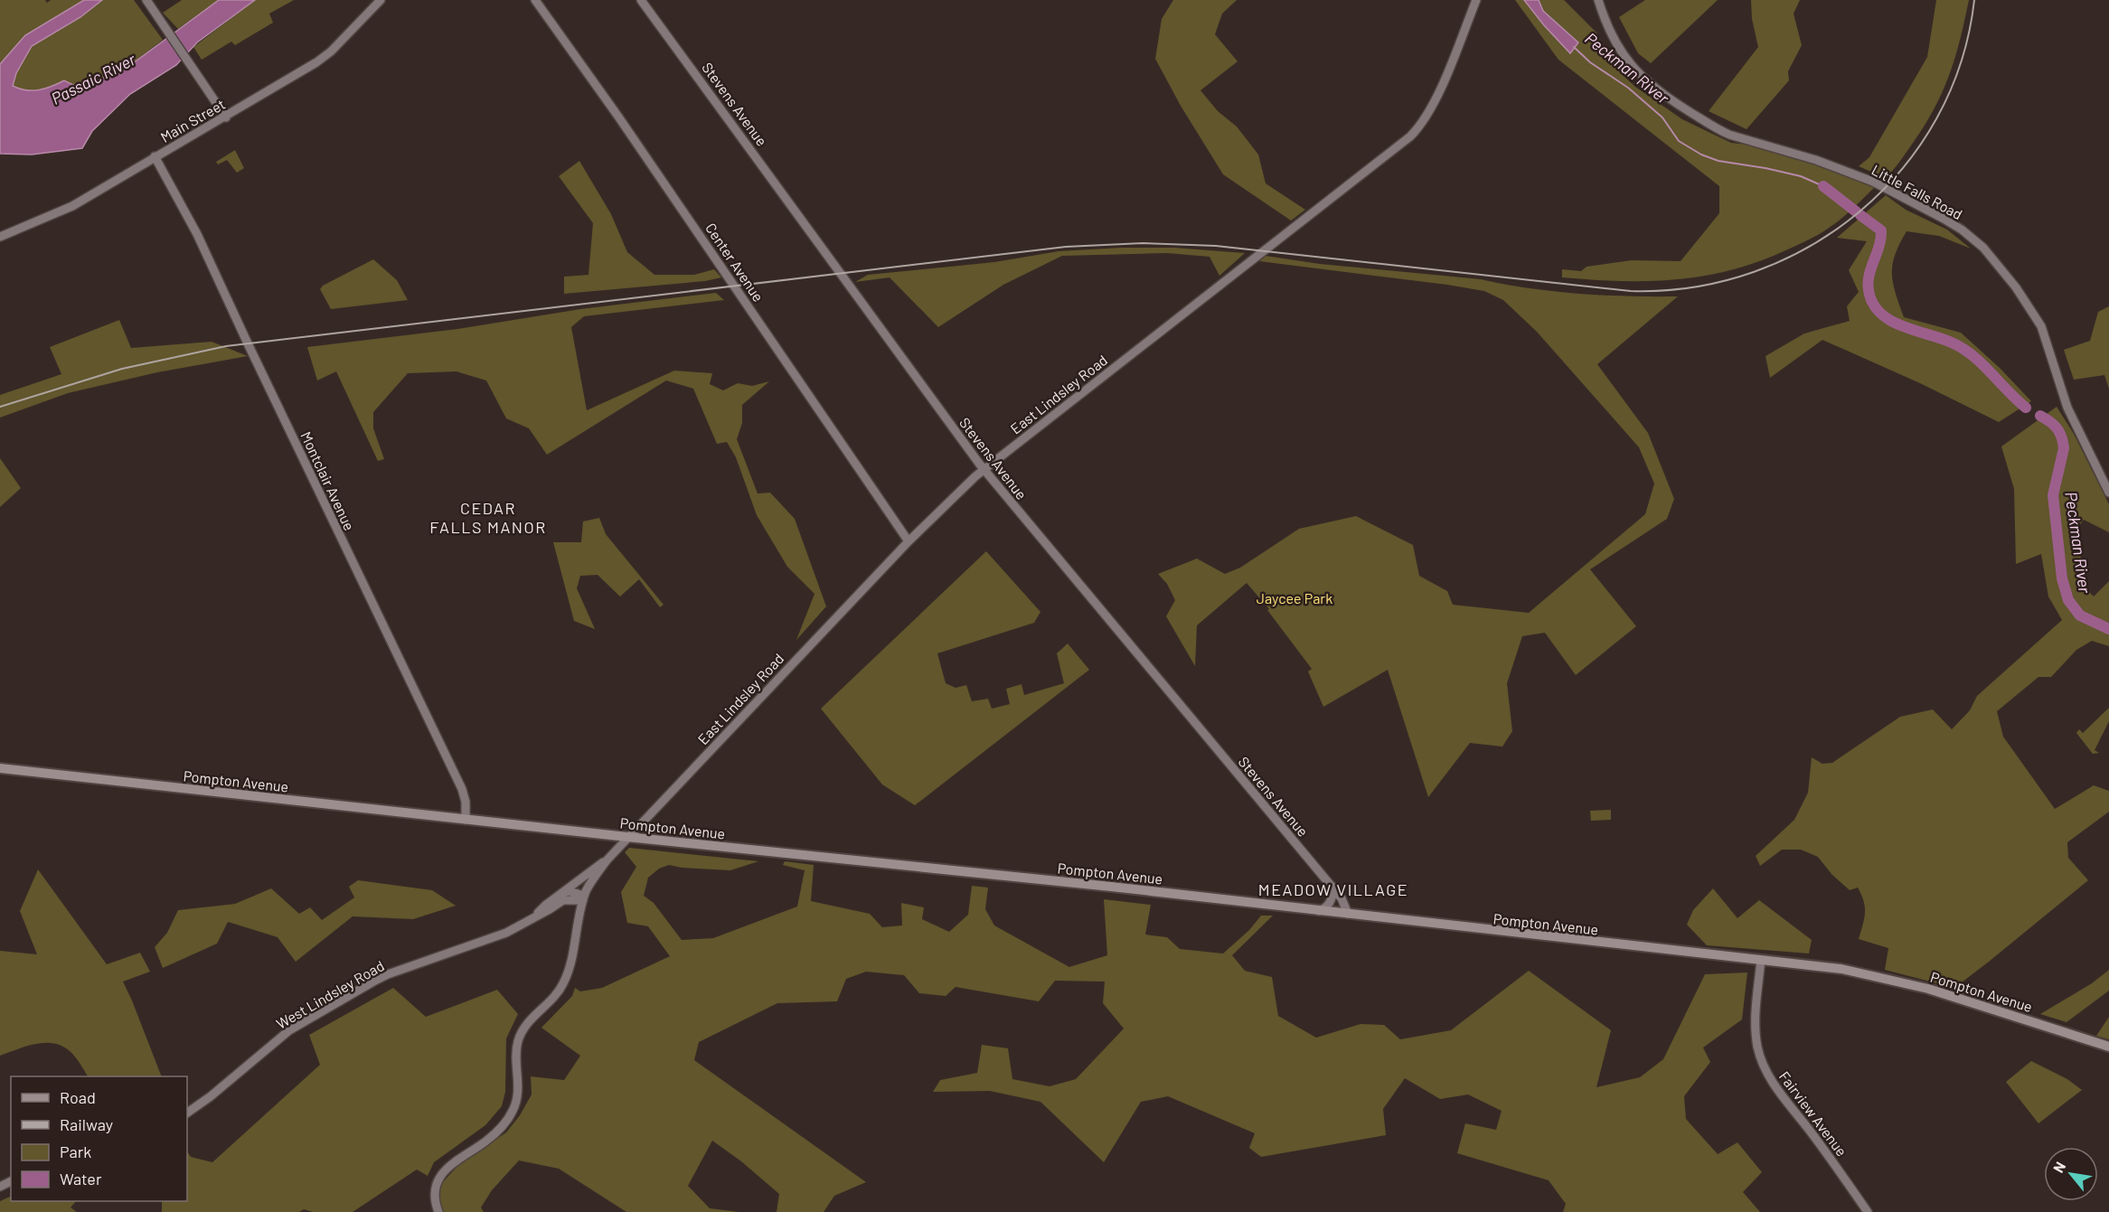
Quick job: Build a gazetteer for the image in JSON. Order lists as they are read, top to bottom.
{
  "streets": {
    "main road": [
      "Stevens Avenue",
      "Main Street",
      "Little Falls Road",
      "Center Avenue",
      "East Lindsley Road",
      "Montclair Avenue",
      "Pompton Avenue",
      "West Lindsley Road",
      "Fairview Avenue"
    ]
  },
  "crossings": [
    ["Stevens Avenue", "East Lindsley Road"],
    ["Stevens Avenue", "Pompton Avenue"],
    ["Main Street", "Montclair Avenue"],
    ["Center Avenue", "East Lindsley Road"],
    ["East Lindsley Road", "Pompton Avenue"],
    ["Montclair Avenue", "Pompton Avenue"],
    ["Pompton Avenue", "Fairview Avenue"]
  ],
  "districts": ["CEDAR FALLS MANOR", "MEADOW VILLAGE"],
  "water": ["Peckman River", "Passaic River"],
  "parks": ["Jaycee Park"],
  "legend": [
    "Road",
    "Railway",
    "Park",
    "Water"
  ],
  "north": "top left"
}
